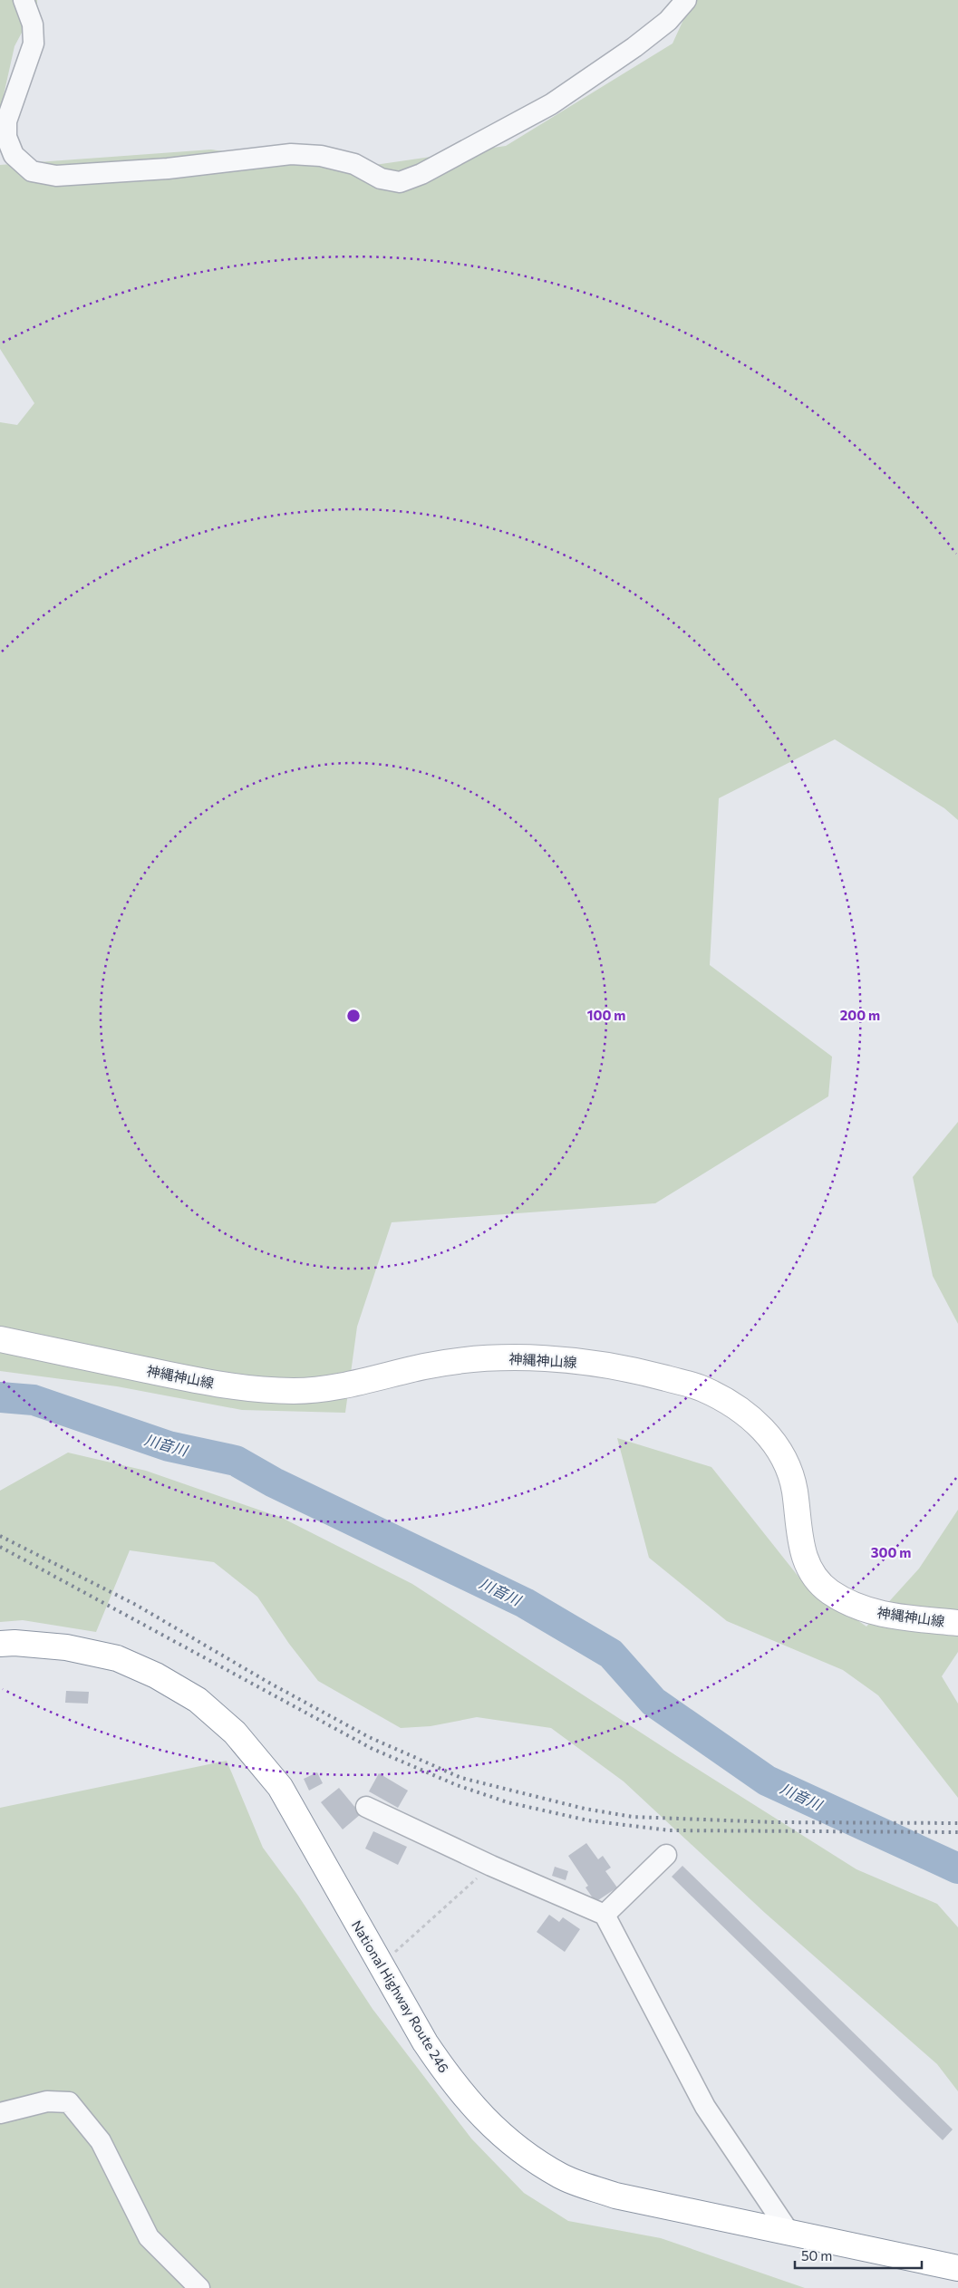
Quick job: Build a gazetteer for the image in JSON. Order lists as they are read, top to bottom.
{
  "streets": {
    "main road": ["神縄神山線", "National Highway Route 246"]
  },
  "water": ["川音川"],
  "scale_bar": "50 m",
  "rings": ["100 m", "200 m", "300 m"]
}
